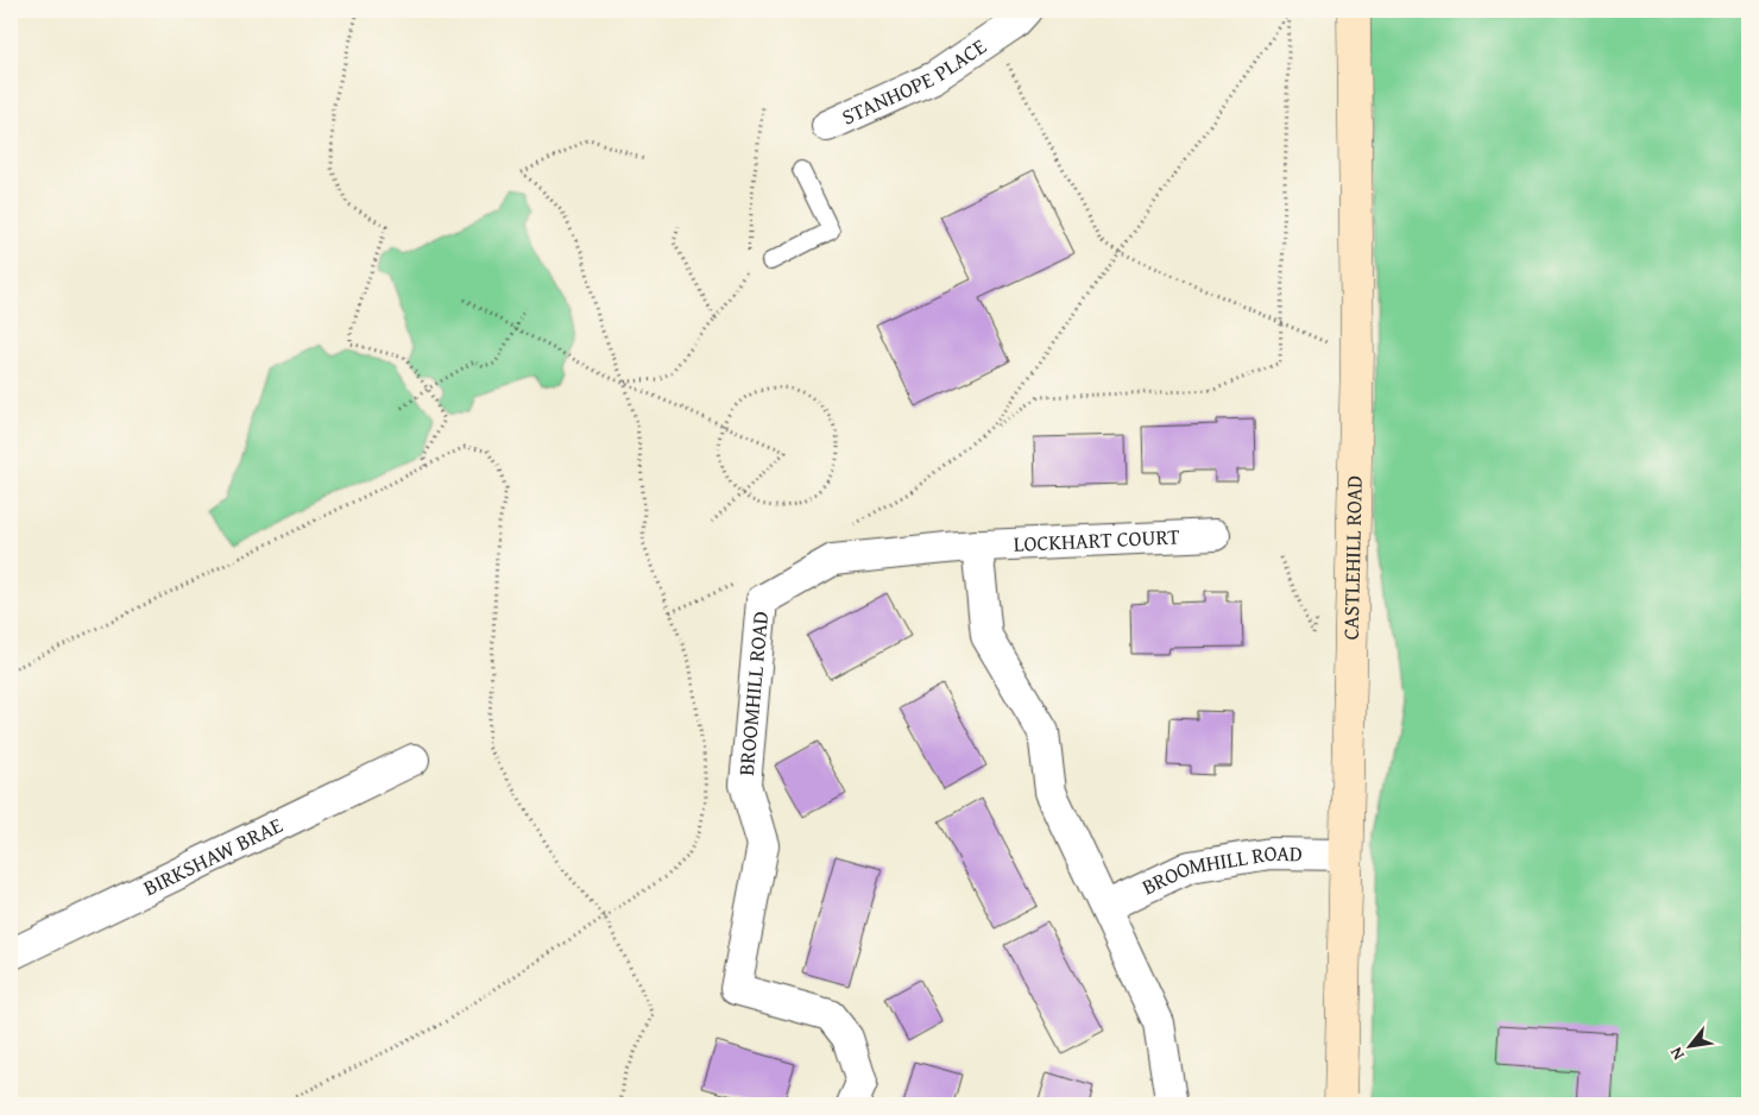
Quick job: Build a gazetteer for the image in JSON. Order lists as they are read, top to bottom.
{
  "streets": {
    "main road": ["CASTLEHILL ROAD"],
    "street": [
      "STANHOPE PLACE",
      "LOCKHART COURT",
      "BROOMHILL ROAD",
      "BIRKSHAW BRAE"
    ]
  },
  "crossings": [
    ["LOCKHART COURT", "BROOMHILL ROAD"],
    ["CASTLEHILL ROAD", "BROOMHILL ROAD"]
  ],
  "north": "bottom left"
}
